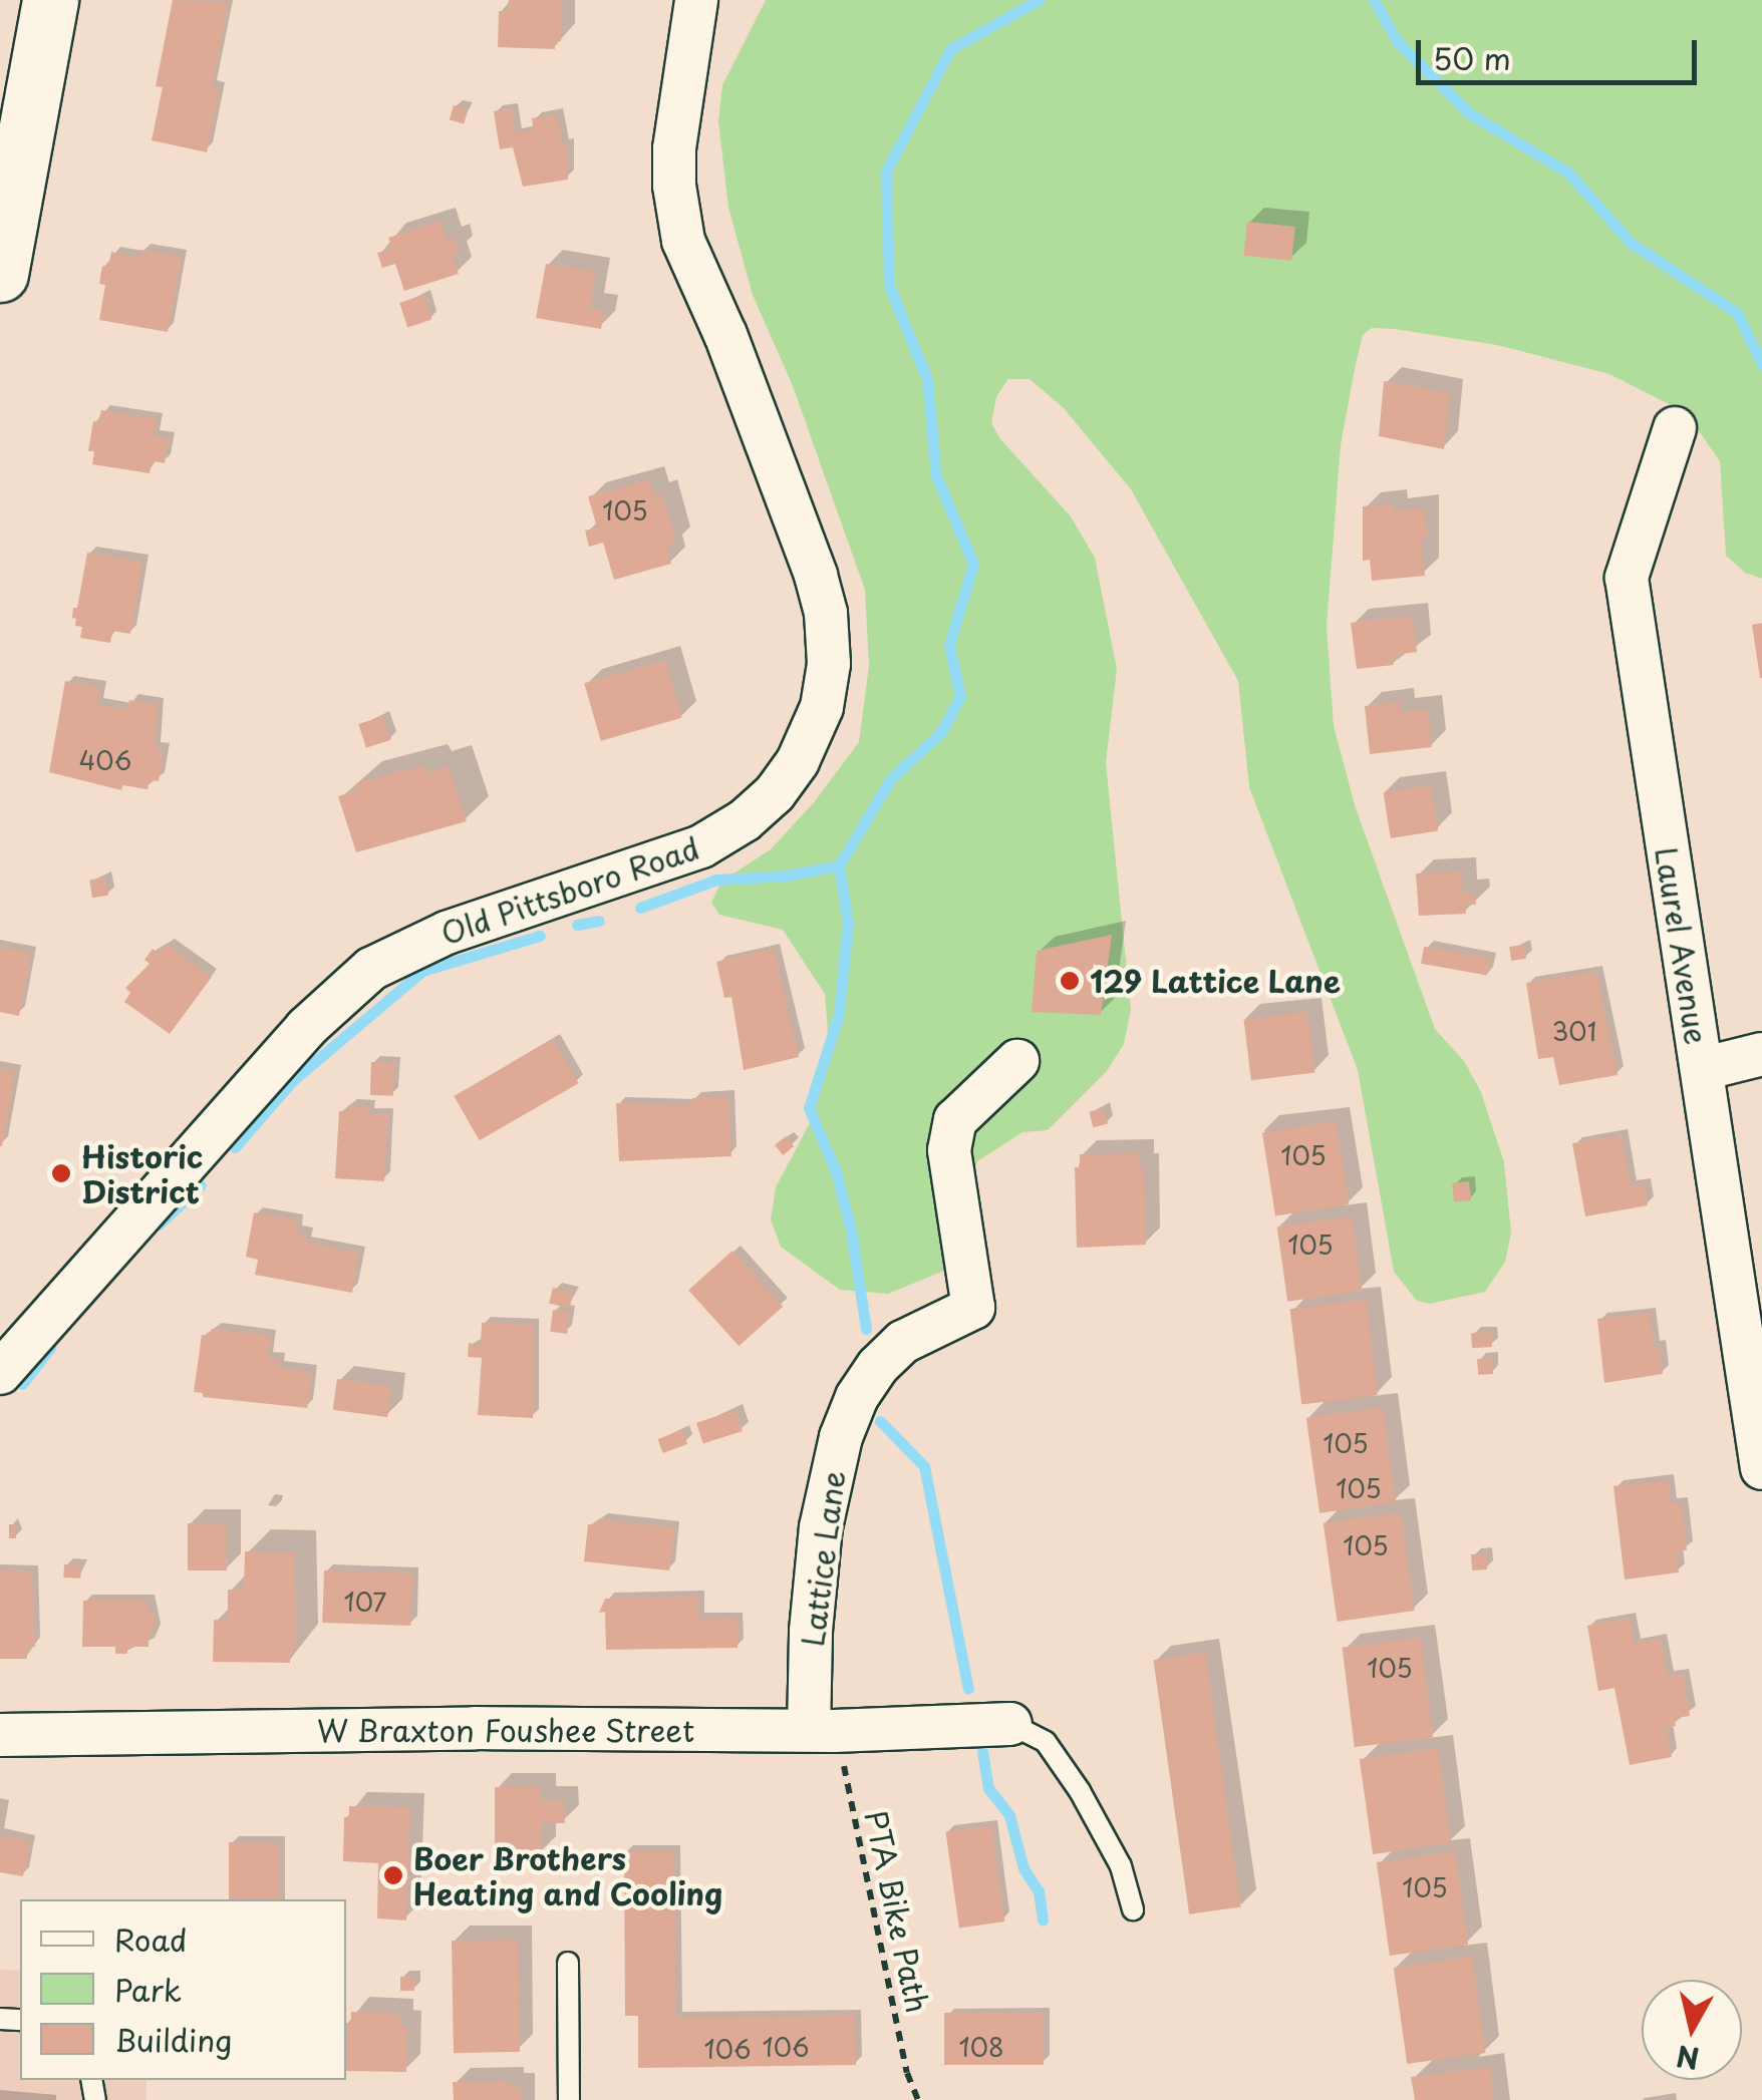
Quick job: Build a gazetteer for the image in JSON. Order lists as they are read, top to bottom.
{
  "streets": {
    "street": [
      "Old Pittsboro Road",
      "Laurel Avenue",
      "Lattice Lane",
      "W Braxton Foushee Street"
    ],
    "path": ["PTA Bike Path"]
  },
  "crossings": [
    ["Lattice Lane", "W Braxton Foushee Street"],
    ["Lattice Lane", "PTA Bike Path"],
    ["W Braxton Foushee Street", "PTA Bike Path"]
  ],
  "places": ["129 Lattice Lane", "Historic District", "Boer Brothers Heating and Cooling"],
  "house_numbers": [
    "105",
    "406",
    "301",
    "105",
    "105",
    "105",
    "105",
    "105",
    "107",
    "105",
    "105",
    "106",
    "108",
    "106"
  ],
  "legend": ["Road", "Park", "Building"],
  "scale_bar": "50 m",
  "north": "bottom"
}
